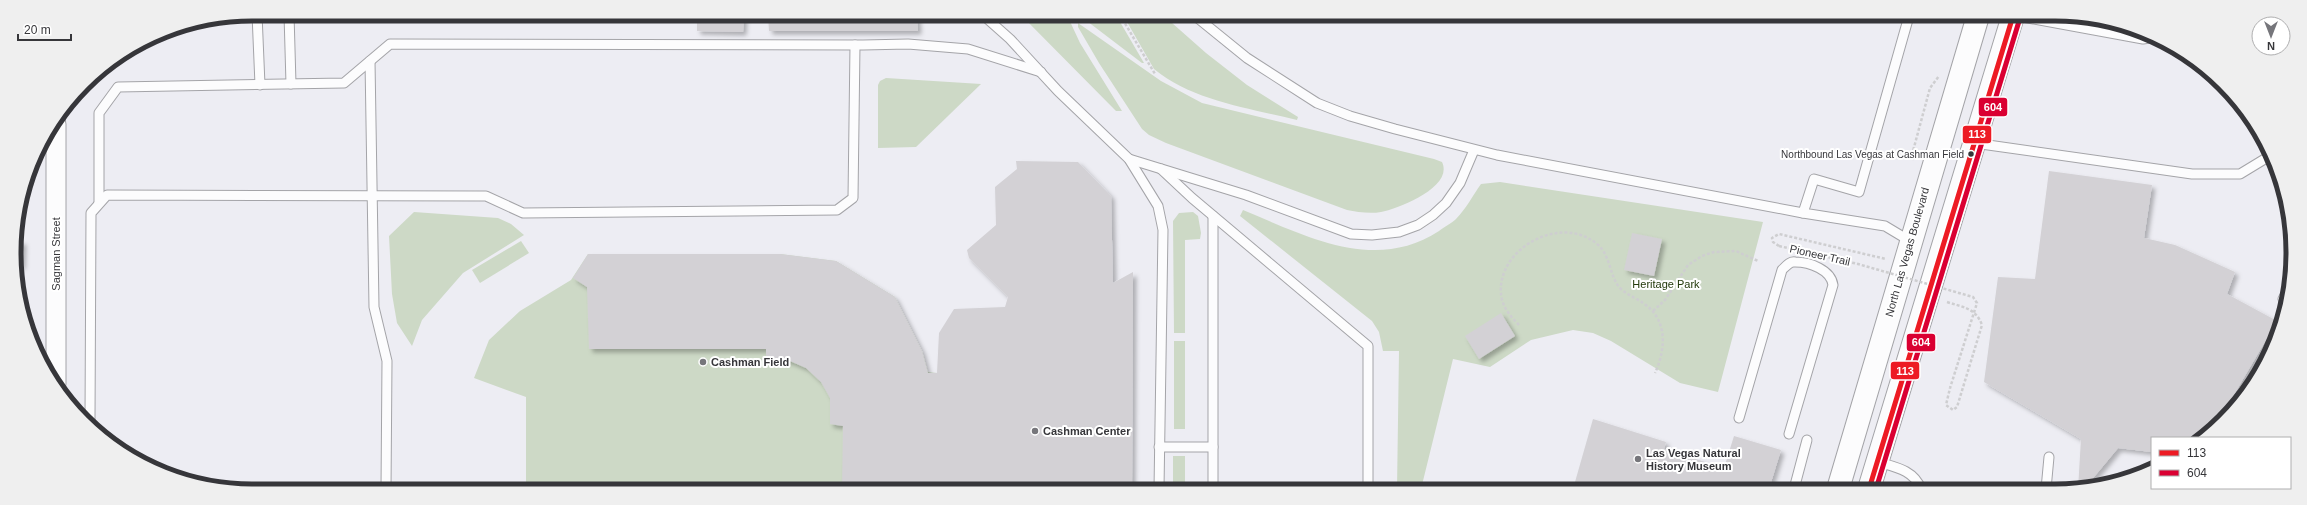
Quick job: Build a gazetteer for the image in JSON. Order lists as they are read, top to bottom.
{
  "streets": {
    "main road": ["North Las Vegas Boulevard"],
    "street": ["Sagman Street"],
    "path": ["Pioneer Trail"]
  },
  "parks": ["Heritage Park"],
  "places": [
    "Northbound Las Vegas at Cashman Field",
    "Cashman Field",
    "Cashman Center",
    "Las Vegas Natural History Museum"
  ],
  "lines": ["transit line 113", "transit line 604"],
  "legend": ["113", "604"],
  "scale_bar": "20 m",
  "north": "bottom"
}
